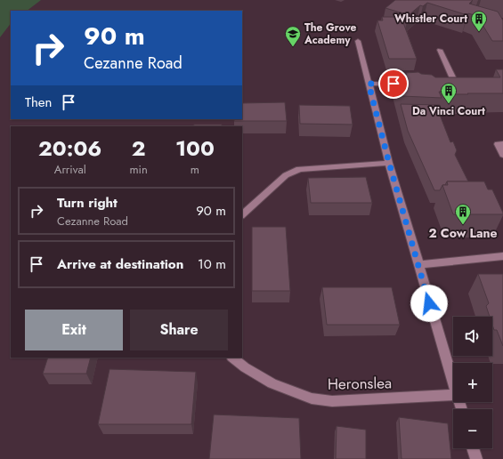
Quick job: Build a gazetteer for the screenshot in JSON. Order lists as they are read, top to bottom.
{
  "streets": {
    "street": ["Heronslea"]
  },
  "places": {
    "building": ["Whistler Court", "Da Vinci Court", "2 Cow Lane"],
    "school or university": ["The Grove Academy"]
  },
  "page": {
    "turn": ["90 m", "Cezanne Road"],
    "then": "Then",
    "eta": [
      "20:06",
      "Arrival",
      "2",
      "min",
      "100",
      "m"
    ],
    "list": [
      {
        "name": "Turn right",
        "note": "Cezanne Road",
        "value": "90 m"
      },
      {
        "name": "Arrive at destination",
        "value": "10 m"
      }
    ],
    "buttons": ["Exit", "Share"],
    "map_buttons": ["+", "−"]
  }
}
